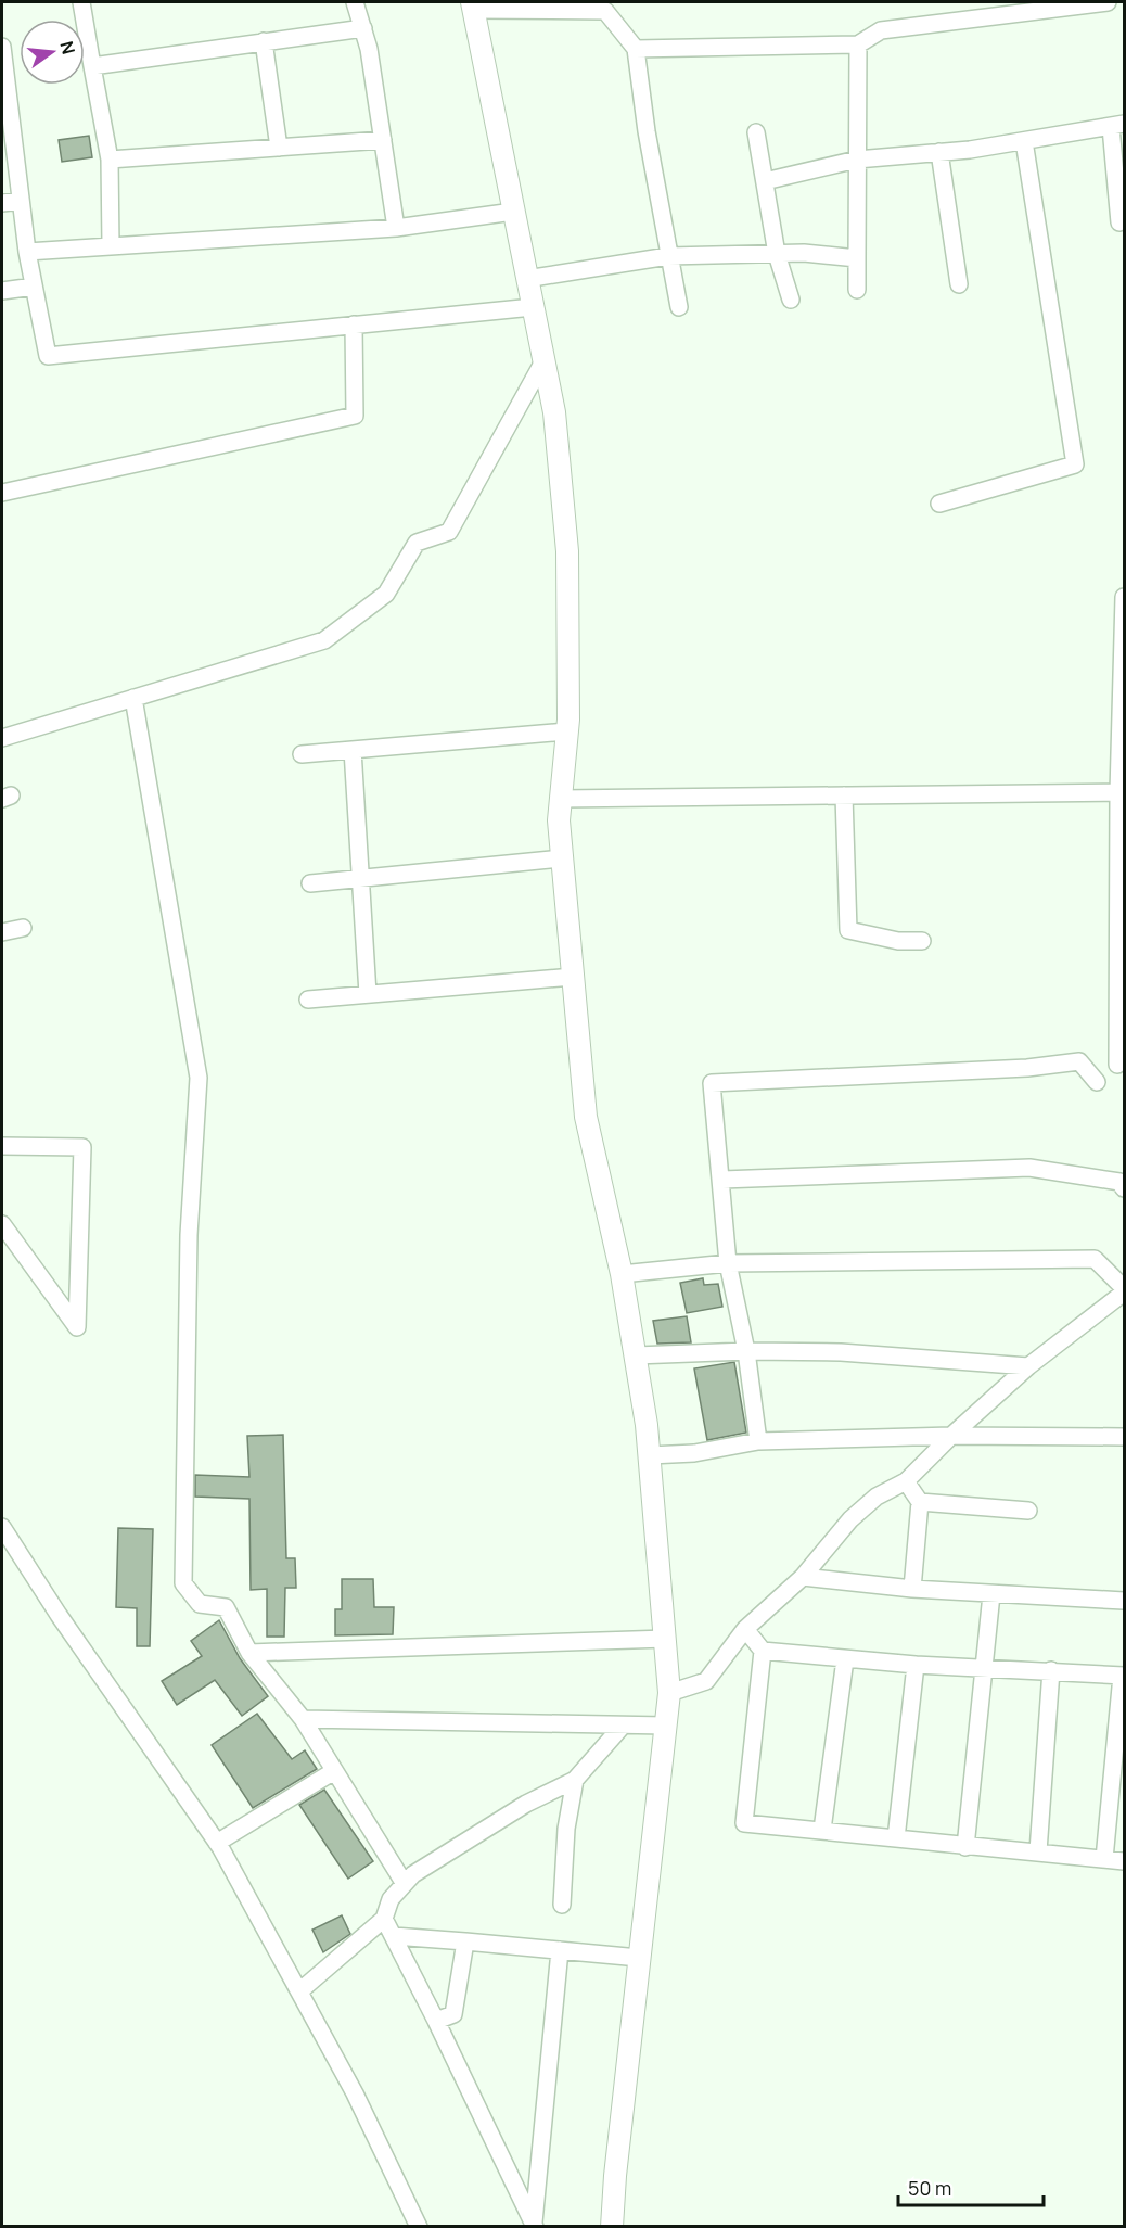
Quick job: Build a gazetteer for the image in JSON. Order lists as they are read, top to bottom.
{
  "scale_bar": "50 m",
  "north": "right"
}
